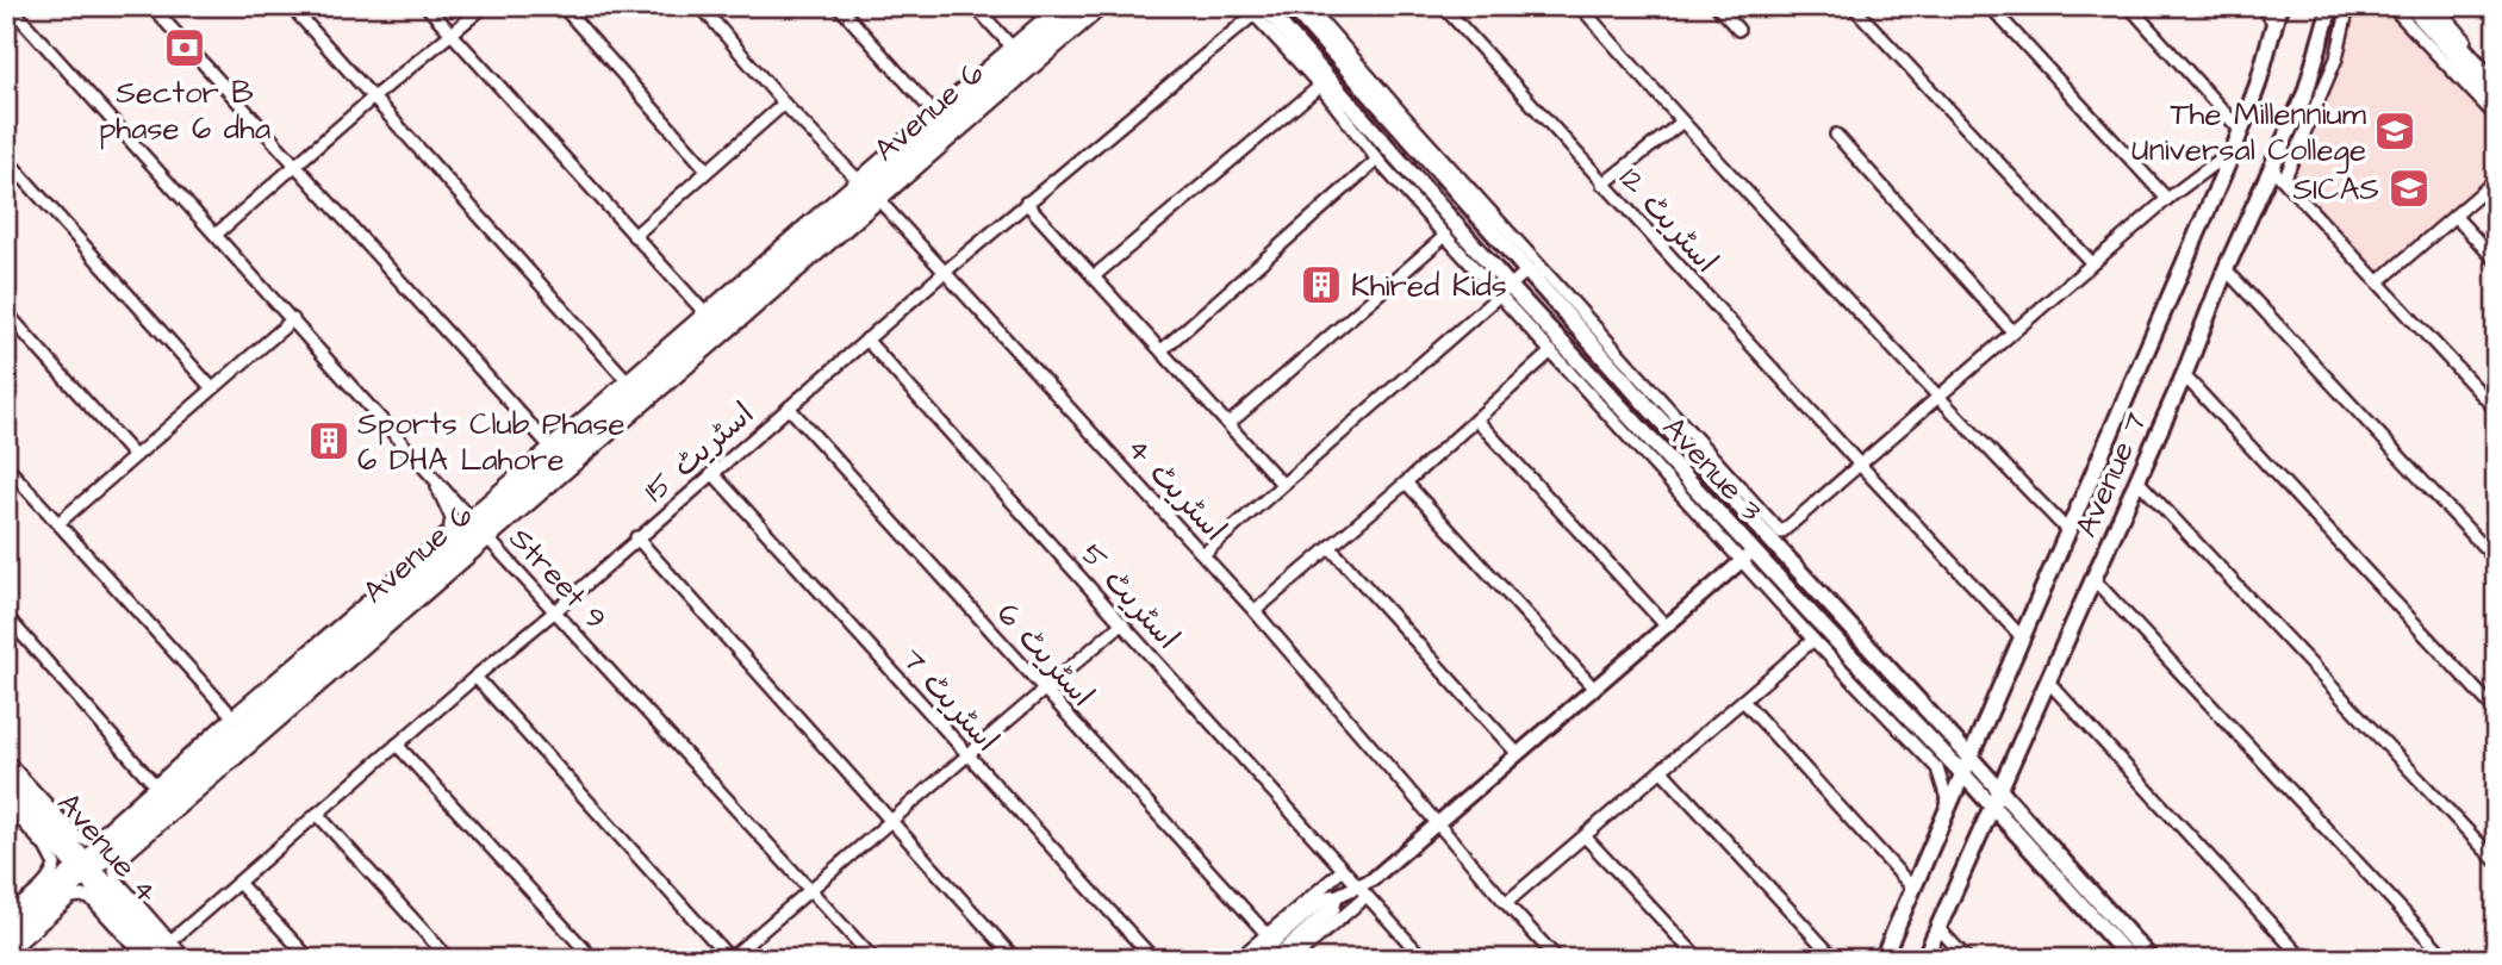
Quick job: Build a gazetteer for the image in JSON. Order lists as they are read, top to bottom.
{
  "streets": {
    "main road": [
      "Avenue 6",
      "Avenue 3",
      "Avenue 7",
      "Avenue 4"
    ],
    "street": [
      "اسٹریٹ 12",
      "اسٹریٹ 15",
      "اسٹریٹ 4",
      "Street 9",
      "اسٹریٹ 5",
      "اسٹریٹ 6",
      "اسٹریٹ 7"
    ]
  },
  "crossings": [
    ["Avenue 6", "اسٹریٹ 4"],
    ["Avenue 6", "Street 9"],
    ["Avenue 6", "Avenue 4"],
    ["اسٹریٹ 12", "Avenue 7"],
    ["اسٹریٹ 15", "Avenue 3"],
    ["اسٹریٹ 15", "اسٹریٹ 4"],
    ["اسٹریٹ 15", "Street 9"],
    ["اسٹریٹ 15", "اسٹریٹ 5"],
    ["اسٹریٹ 15", "اسٹریٹ 6"],
    ["اسٹریٹ 15", "اسٹریٹ 7"],
    ["Avenue 3", "Avenue 7"]
  ],
  "places": {
    "bank": ["Sector B phase 6 dha"],
    "school or university": ["The Millennium Universal College", "SICAS"],
    "building": ["Khired Kids", "Sports Club Phase 6 DHA Lahore"]
  }
}
